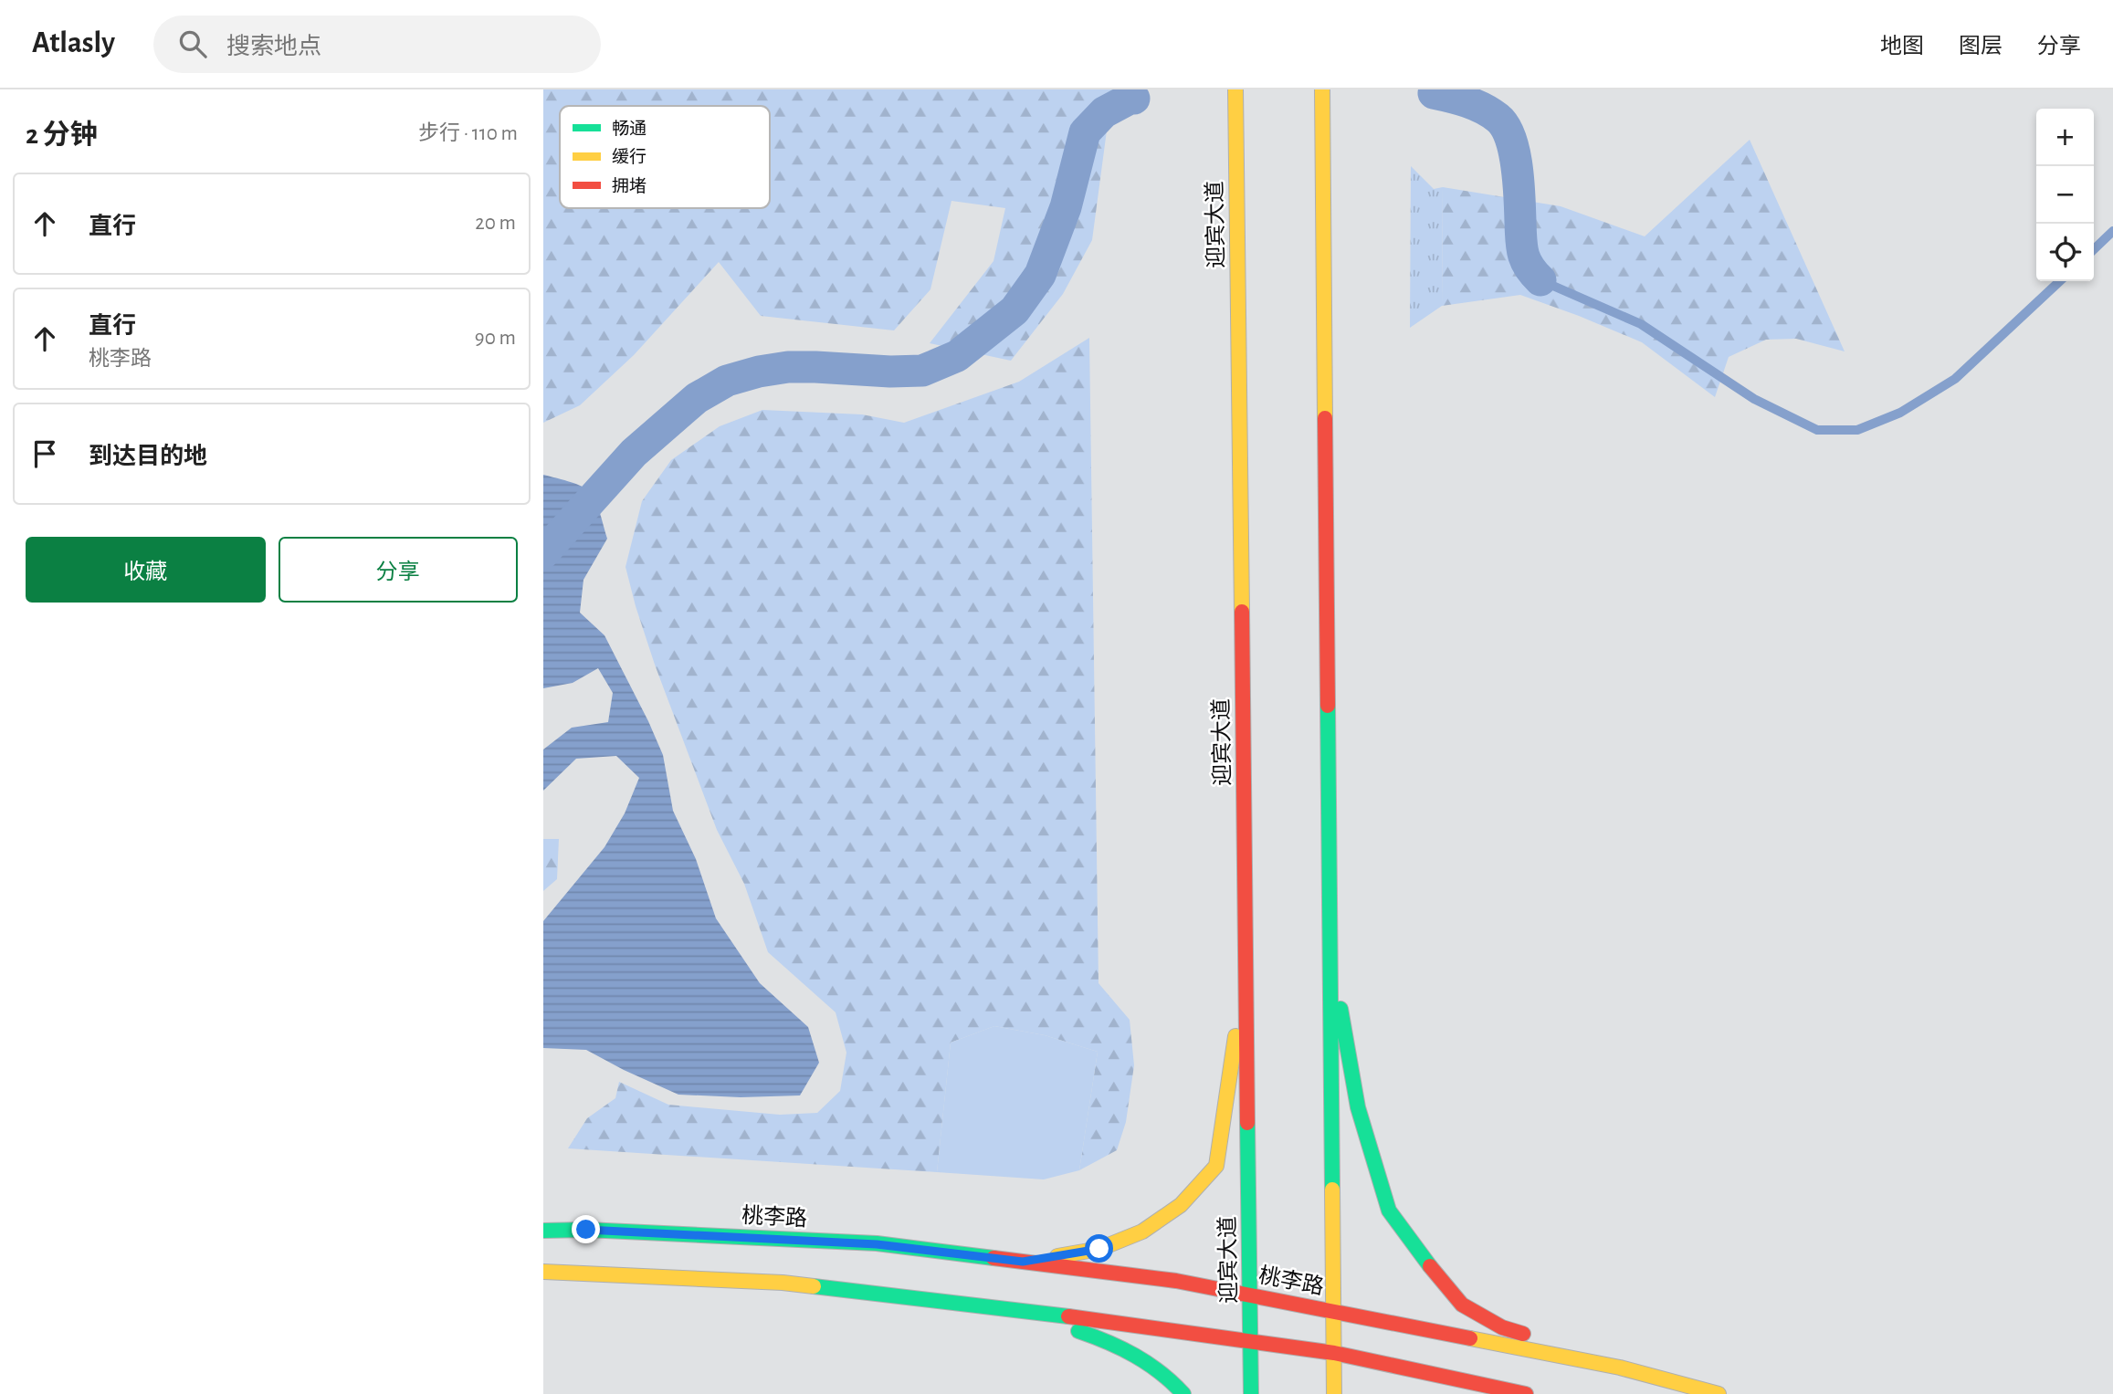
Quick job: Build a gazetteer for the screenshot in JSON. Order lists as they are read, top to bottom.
{
  "streets": {
    "main road": ["迎宾大道", "桃李路"]
  },
  "crossings": [
    ["迎宾大道", "桃李路"]
  ],
  "legend": ["畅通", "缓行", "拥堵"],
  "page": {
    "header": "Atlasly",
    "search": "搜索地点",
    "nav": ["地图", "图层", "分享"],
    "heading": ["2 分钟", "步行 · 110 m"],
    "map_buttons": ["+", "−"],
    "list": [
      ["直行", "20 m"],
      ["直行", "桃李路", "90 m"],
      "到达目的地"
    ],
    "buttons": ["收藏", "分享"]
  }
}
